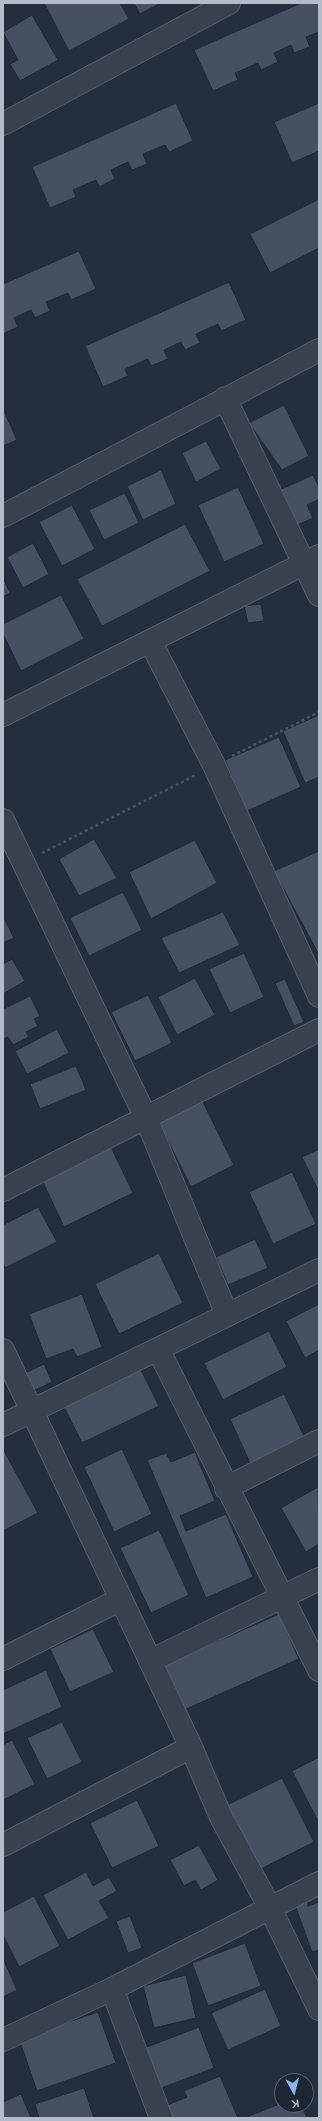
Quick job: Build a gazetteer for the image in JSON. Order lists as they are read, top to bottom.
{
  "north": "bottom"
}
